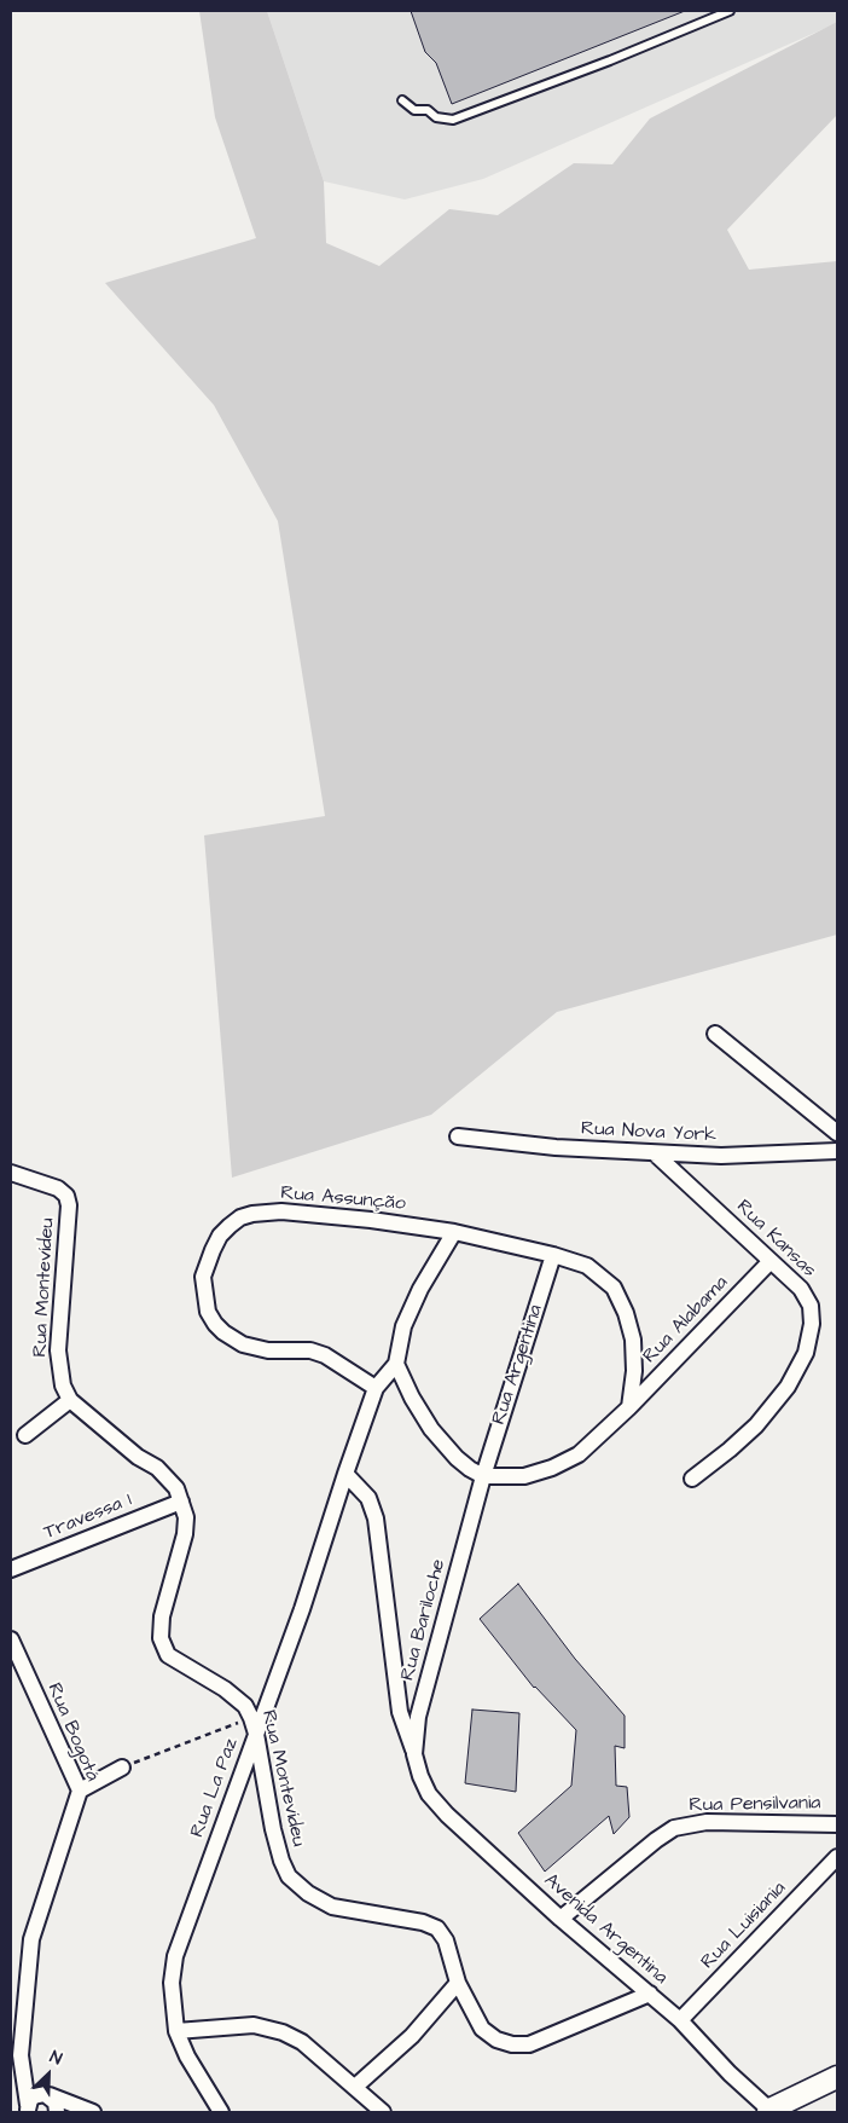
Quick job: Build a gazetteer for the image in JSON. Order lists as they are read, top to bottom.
{
  "streets": {
    "street": [
      "Rua Nova York",
      "Rua Assunção",
      "Rua Kansas",
      "Rua Montevídeu",
      "Rua Alabama",
      "Rua Argentina",
      "Travessa 1",
      "Rua Bariloche",
      "Rua Bogotá",
      "Rua La Paz",
      "Rua Pensilvania",
      "Rua Luisiania",
      "Avenida Argentina"
    ]
  },
  "crossings": [
    ["Rua Nova York", "Rua Kansas"],
    ["Rua Assunção", "Rua Alabama"],
    ["Rua Assunção", "Rua Argentina"],
    ["Rua Kansas", "Rua Alabama"],
    ["Rua Montevídeu", "Travessa 1"],
    ["Rua Montevídeu", "Rua La Paz"],
    ["Rua Alabama", "Rua Argentina"],
    ["Rua Alabama", "Rua Bariloche"],
    ["Rua Argentina", "Rua Bariloche"],
    ["Rua Bariloche", "Avenida Argentina"],
    ["Rua Pensilvania", "Avenida Argentina"],
    ["Rua Luisiania", "Avenida Argentina"]
  ],
  "north": "top right"
}
